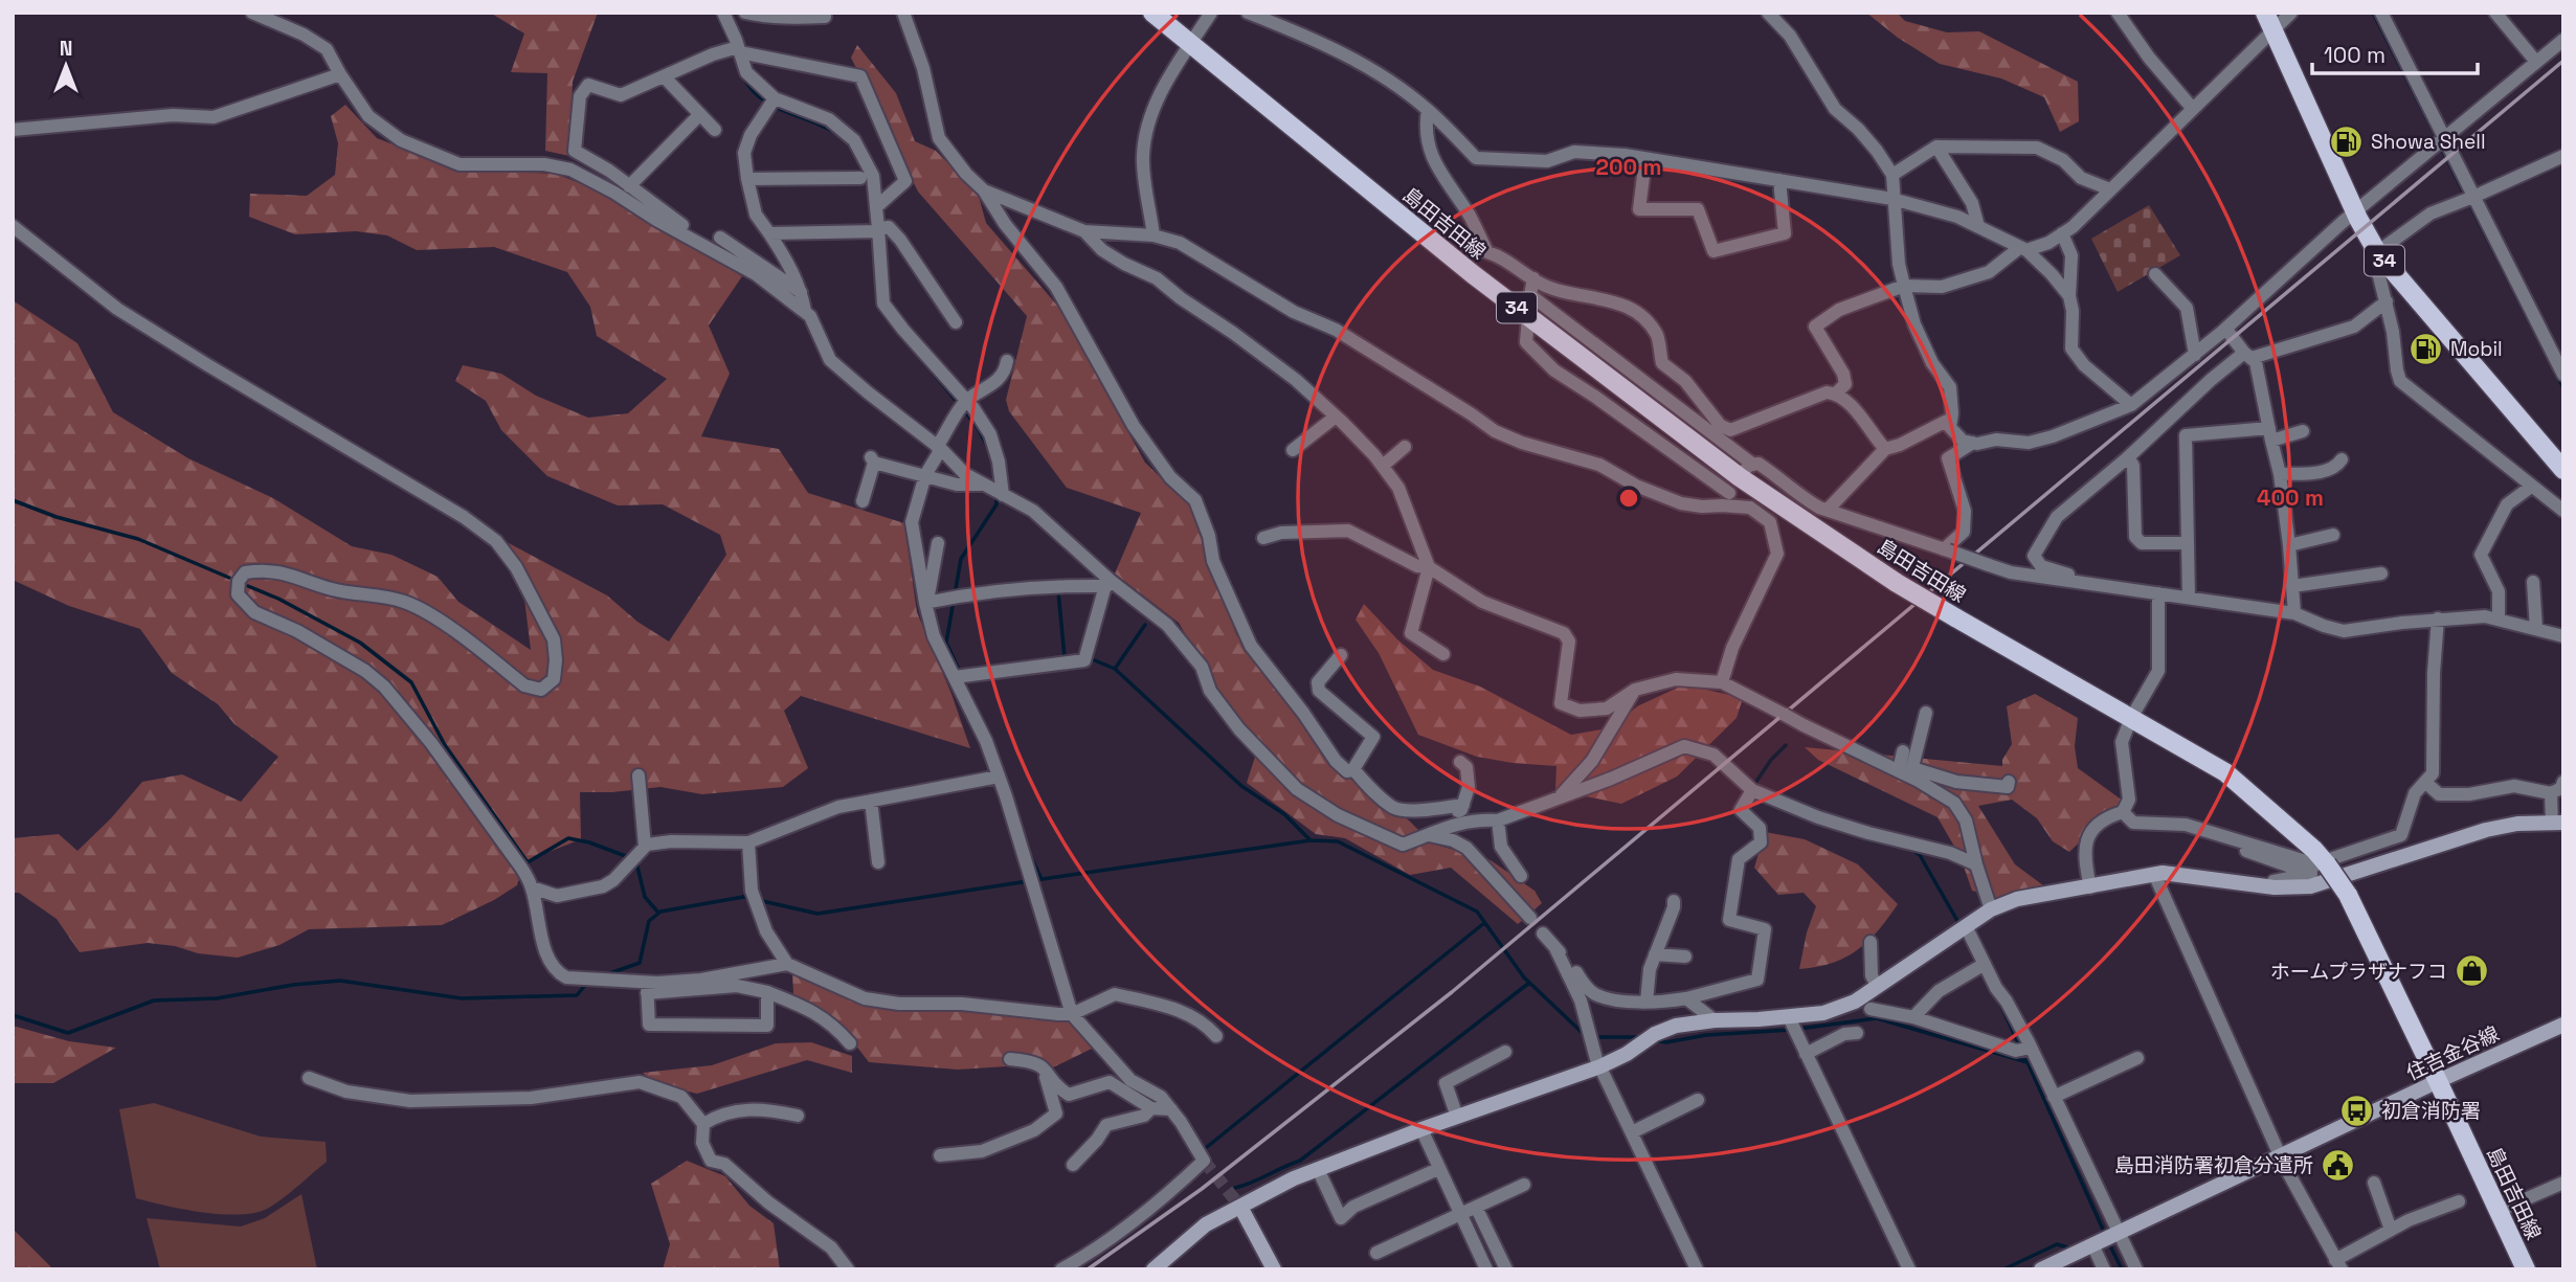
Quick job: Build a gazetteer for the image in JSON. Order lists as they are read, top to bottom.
{
  "streets": {
    "main road": ["島田吉田線", "34"],
    "street": ["住吉金谷線"]
  },
  "crossings": [
    ["島田吉田線", "住吉金谷線"]
  ],
  "places": {
    "fuel station": ["Showa Shell", "Mobil"],
    "shop": ["ホームプラザナフコ"],
    "bus stop": ["初倉消防署"],
    "public building": ["島田消防署初倉分遣所"]
  },
  "scale_bar": "100 m",
  "north": "top",
  "rings": ["200 m", "400 m"]
}
